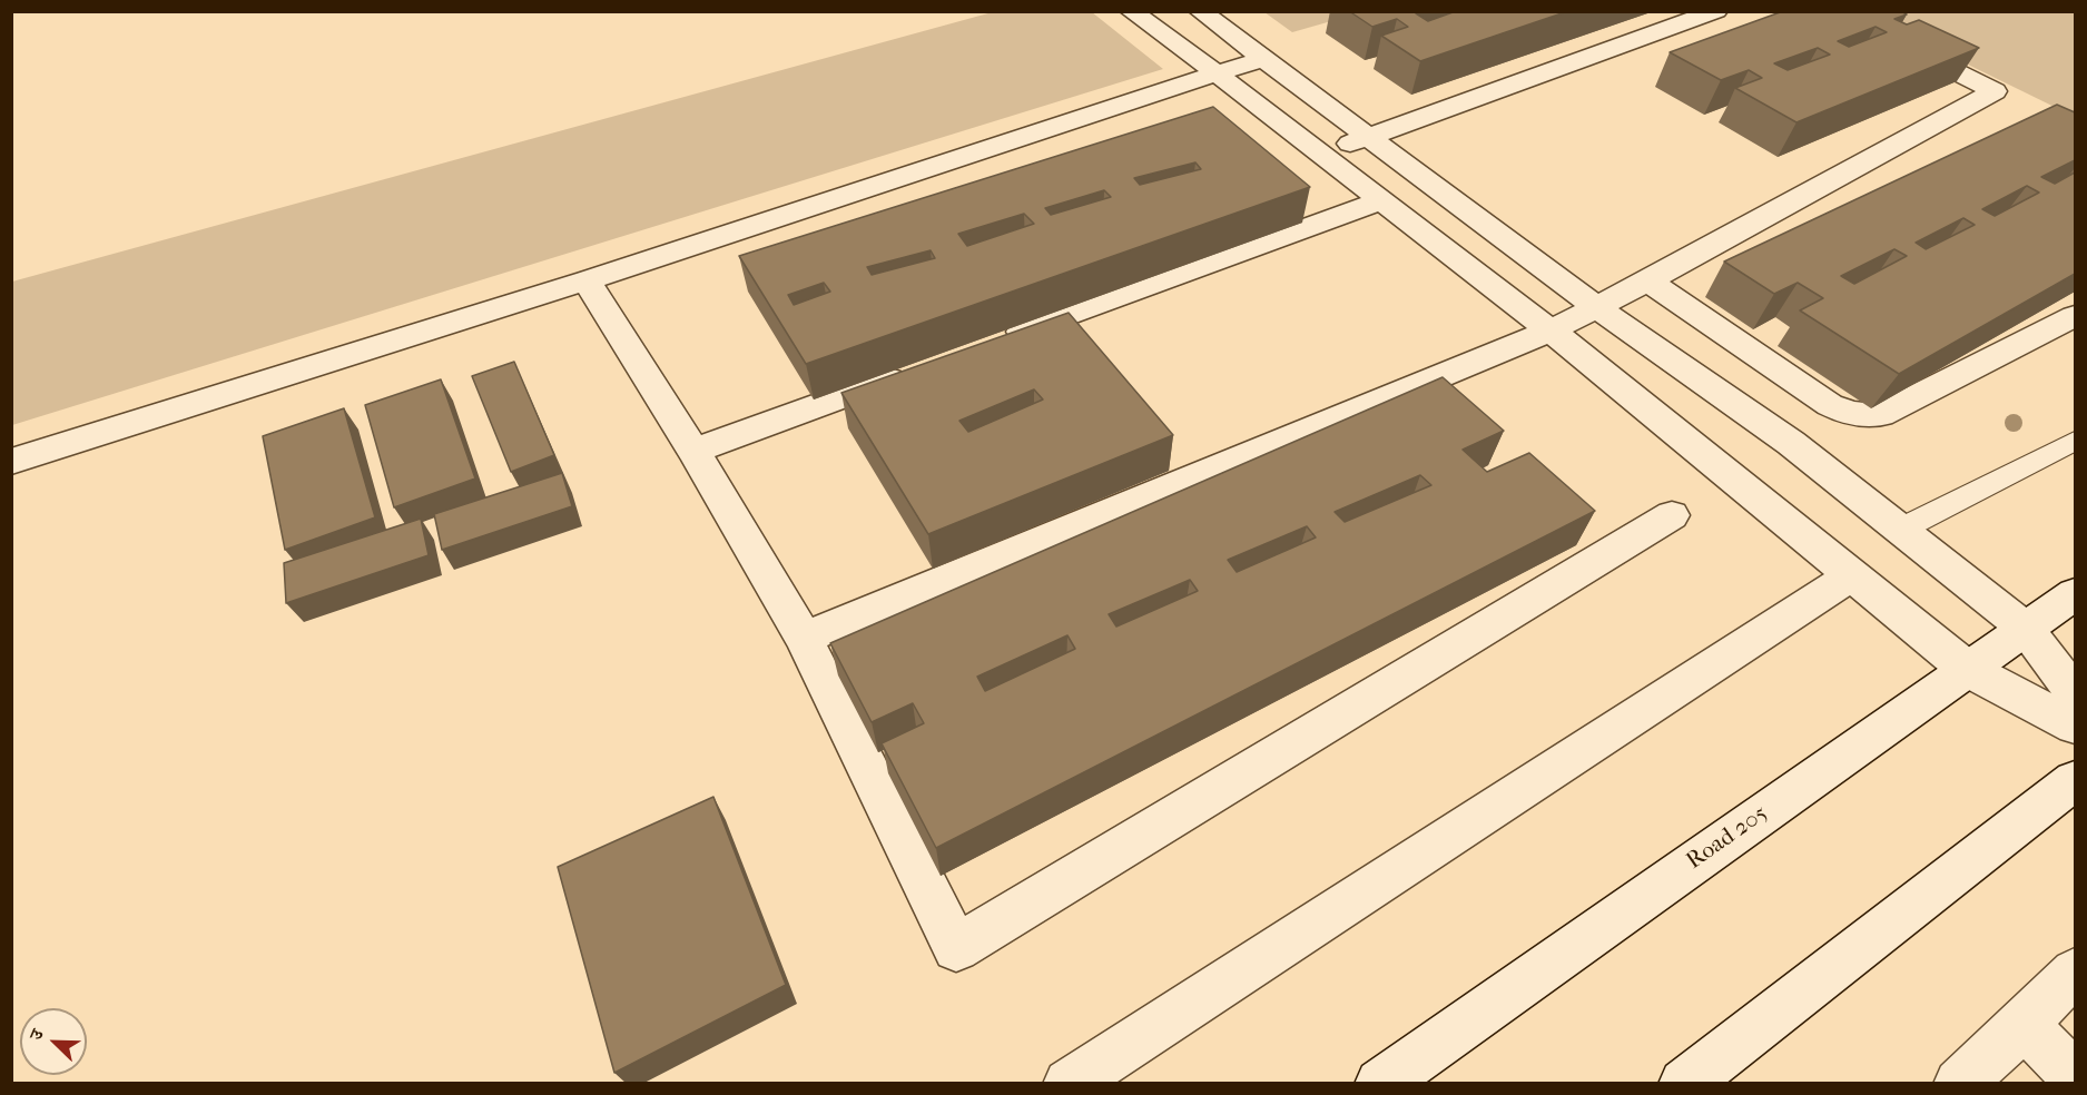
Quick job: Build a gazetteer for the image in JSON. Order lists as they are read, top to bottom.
{
  "streets": {
    "street": ["Road 205"]
  },
  "north": "top left"
}
